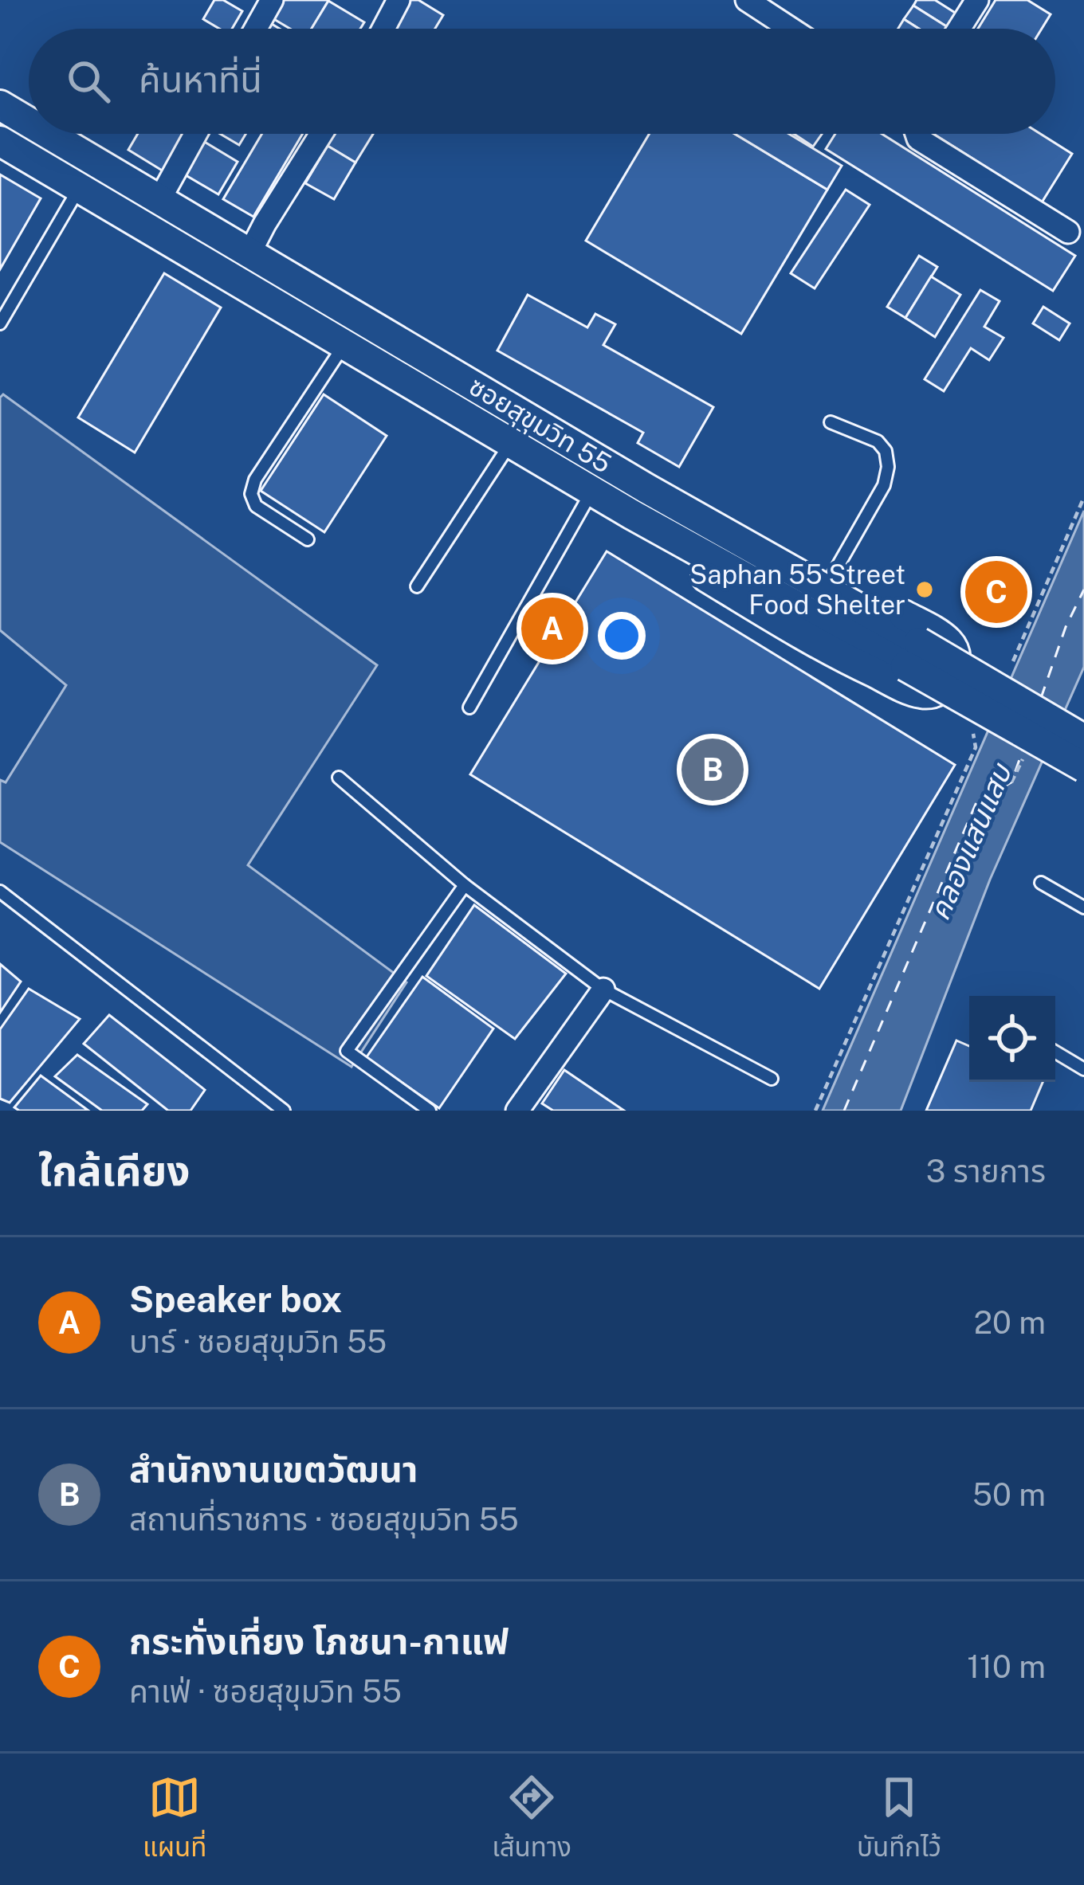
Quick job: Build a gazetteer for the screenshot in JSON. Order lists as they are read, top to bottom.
{
  "streets": {
    "main road": ["ซอยสุขุมวิท 55"]
  },
  "water": ["คลองแสนแสบ"],
  "places": ["Saphan 55 Street Food Shelter"],
  "page": {
    "search": "ค้นหาที่นี่",
    "pins": ["C", "A", "B"],
    "heading": ["ใกล้เคียง", "3 รายการ"],
    "list": [
      {
        "mark": "A",
        "name": "Speaker box",
        "note": "บาร์ · ซอยสุขุมวิท 55",
        "value": "20 m"
      },
      {
        "mark": "B",
        "name": "สำนักงานเขตวัฒนา",
        "note": "สถานที่ราชการ · ซอยสุขุมวิท 55",
        "value": "50 m"
      },
      {
        "mark": "C",
        "name": "กระทั่งเที่ยง โภชนา-กาแฟ",
        "note": "คาเฟ่ · ซอยสุขุมวิท 55",
        "value": "110 m"
      }
    ],
    "nav": ["แผนที่", "เส้นทาง", "บันทึกไว้"]
  }
}
